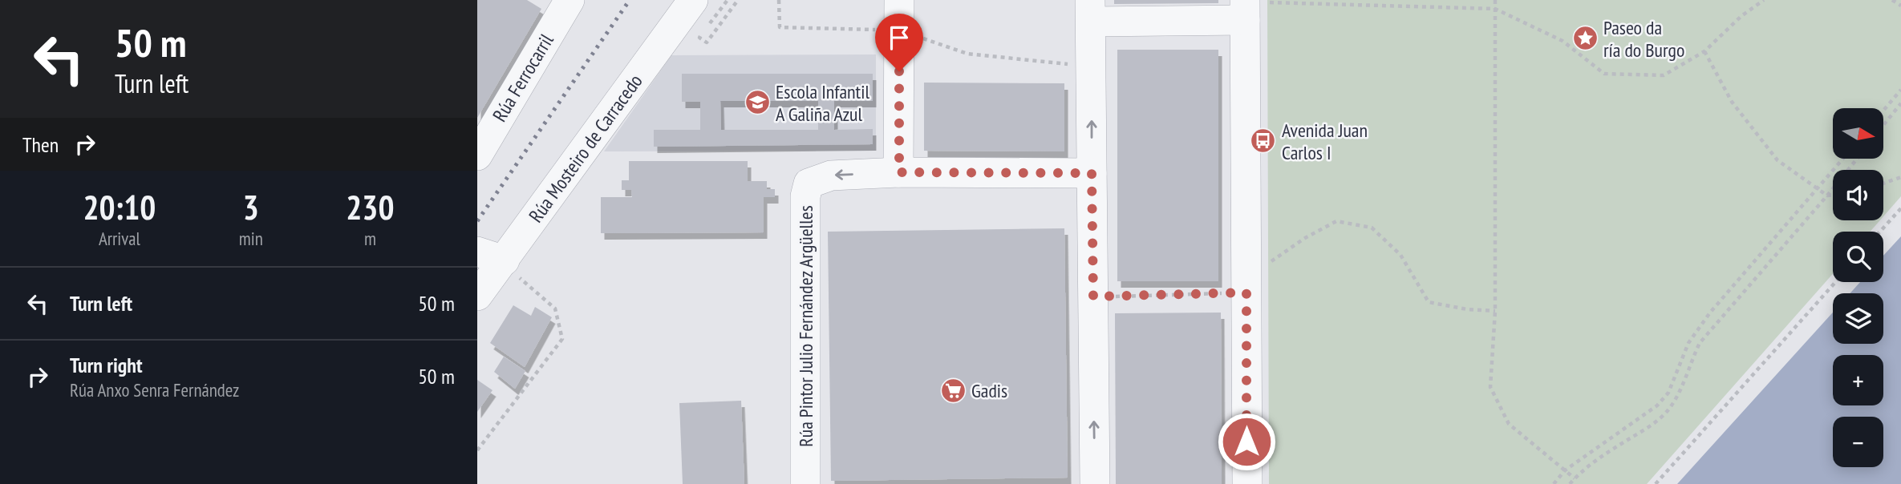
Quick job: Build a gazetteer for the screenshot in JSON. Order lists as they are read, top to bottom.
{
  "streets": {
    "street": ["Rúa Ferrocarril", "Rúa Mosteiro de Carracedo", "Rúa Pintor Julio Fernández Argüelles"]
  },
  "one_way": ["Rúa Pintor Julio Fernández Argüelles"],
  "places": {
    "place": ["Paseo da ría do Burgo"],
    "school or university": ["Escola Infantil A Galiña Azul"],
    "bus stop": ["Avenida Juan Carlos I"],
    "supermarket": ["Gadis"]
  },
  "north": "right",
  "page": {
    "turn": ["50 m", "Turn left"],
    "map_buttons": ["+", "−"],
    "then": "Then",
    "eta": [
      "20:10",
      "Arrival",
      "3",
      "min",
      "230",
      "m"
    ],
    "list": [
      {
        "name": "Turn left",
        "value": "50 m"
      },
      {
        "name": "Turn right",
        "note": "Rúa Anxo Senra Fernández",
        "value": "50 m"
      }
    ]
  }
}
